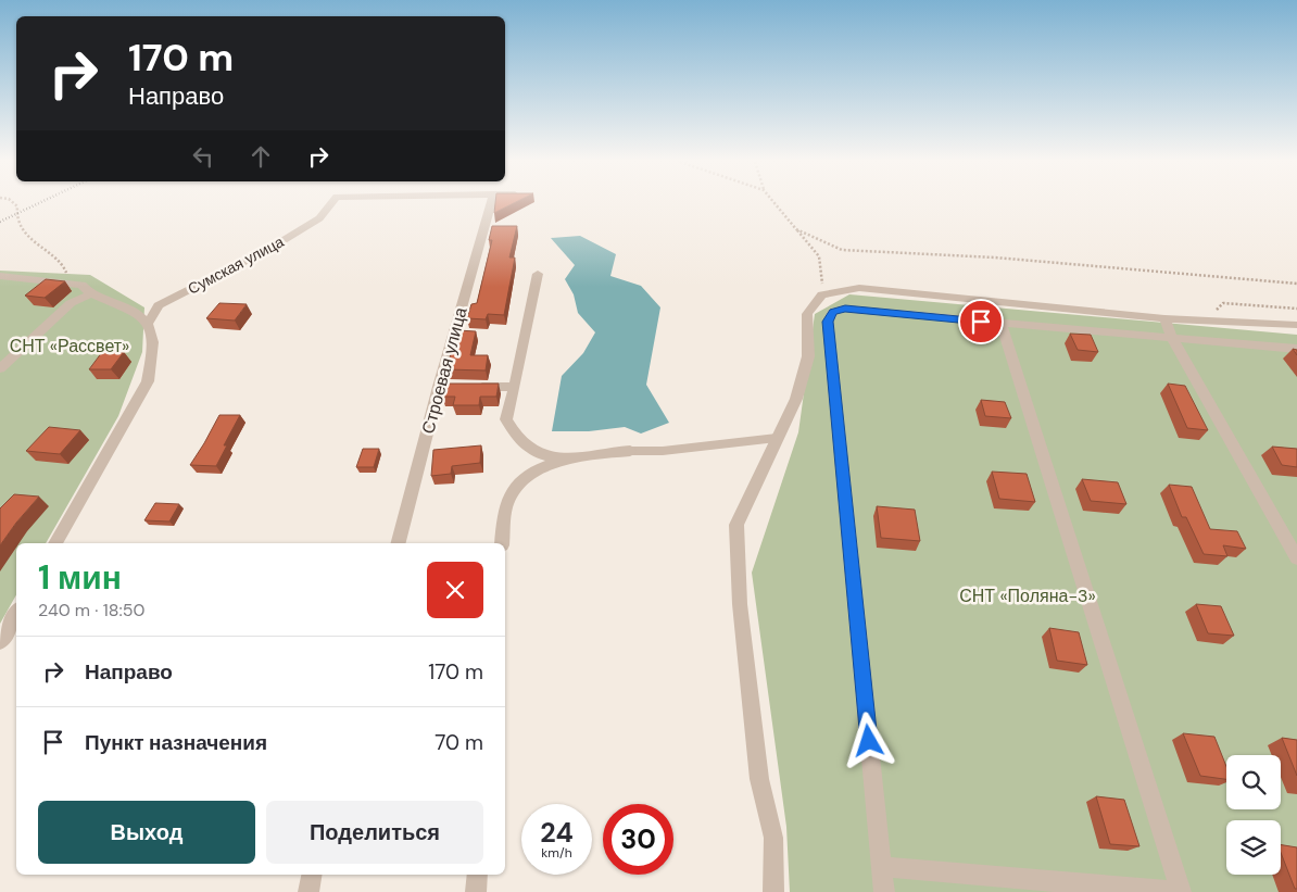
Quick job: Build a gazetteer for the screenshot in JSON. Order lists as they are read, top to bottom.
{
  "streets": {
    "street": ["Сумская улица", "Строевая улица"]
  },
  "parks": ["СНТ «Рассвет»", "СНТ «Поляна-3»"],
  "page": {
    "turn": ["170 m", "Направо"],
    "heading": ["1 мин", "240 m · 18:50"],
    "list": [
      {
        "name": "Направо",
        "value": "170 m"
      },
      {
        "name": "Пункт назначения",
        "value": "70 m"
      }
    ],
    "buttons": ["Выход", "Поделиться"],
    "speed": "24 km/h",
    "limit": "30"
  }
}
